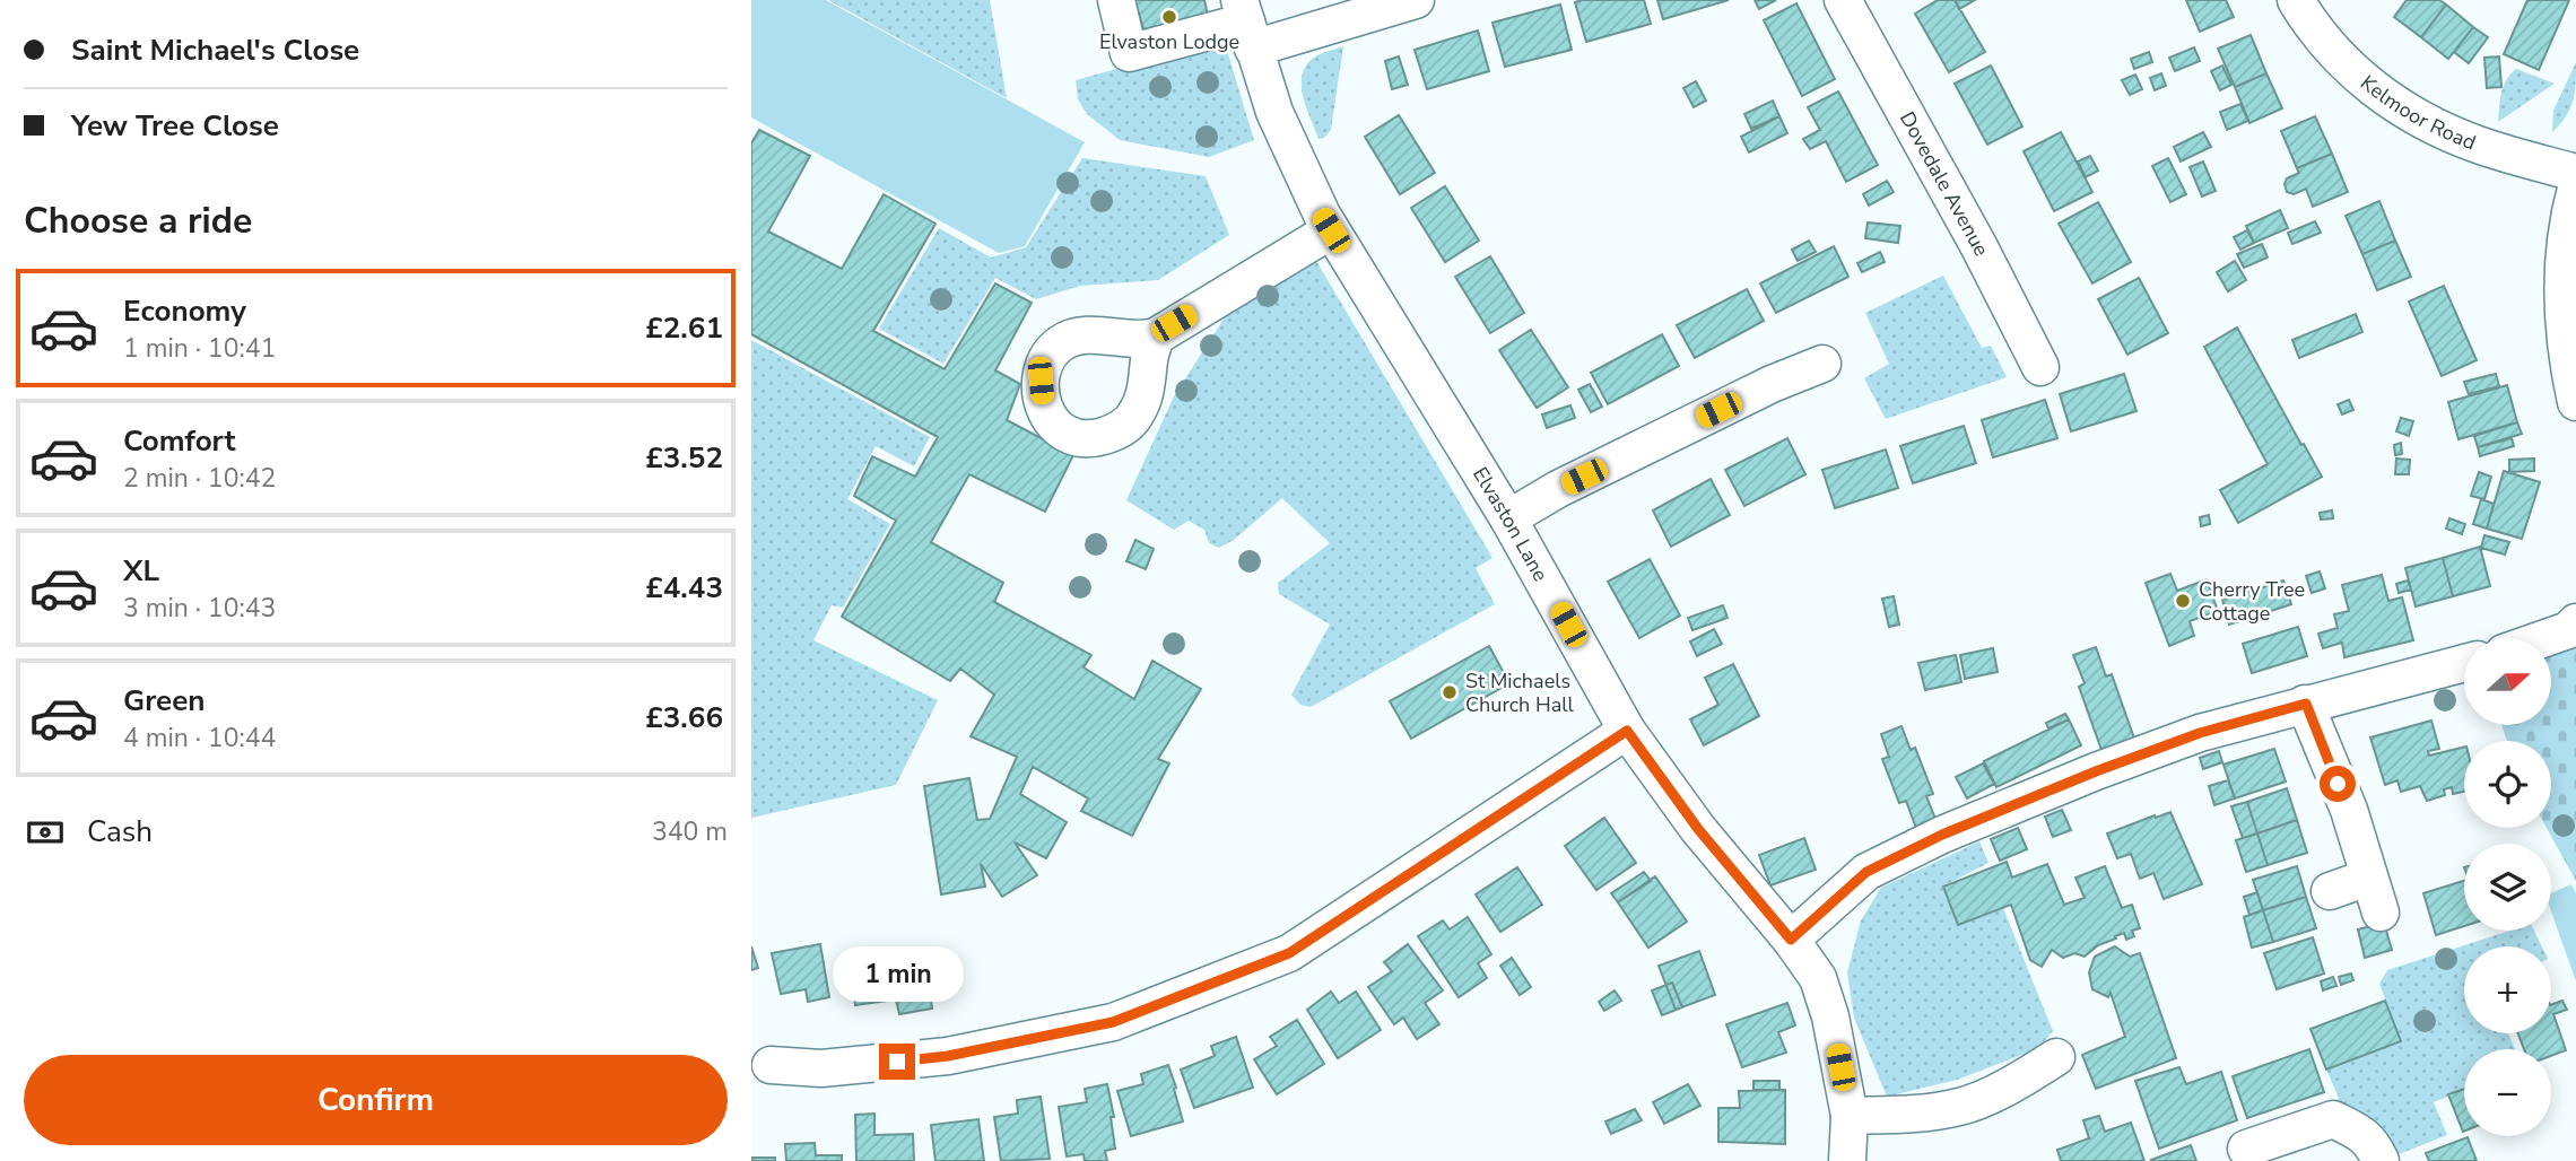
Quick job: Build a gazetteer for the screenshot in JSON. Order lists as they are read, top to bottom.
{
  "streets": {
    "street": ["Kelmoor Road", "Dovedale Avenue", "Elvaston Lane"]
  },
  "places": ["Elvaston Lodge", "Cherry Tree Cottage", "St Michaels Church Hall"],
  "north": "right",
  "page": {
    "banner": ["Saint Michael's Close", "Yew Tree Close"],
    "heading": "Choose a ride",
    "list": [
      {
        "name": "Economy",
        "note": "1 min · 10:41",
        "value": "£2.61"
      },
      {
        "name": "Comfort",
        "note": "2 min · 10:42",
        "value": "£3.52"
      },
      {
        "name": "XL",
        "note": "3 min · 10:43",
        "value": "£4.43"
      },
      {
        "name": "Green",
        "note": "4 min · 10:44",
        "value": "£3.66"
      }
    ],
    "map_buttons": ["+", "−"],
    "pay": ["Cash", "340 m"],
    "bubble": "1 min",
    "buttons": "Confirm"
  }
}
